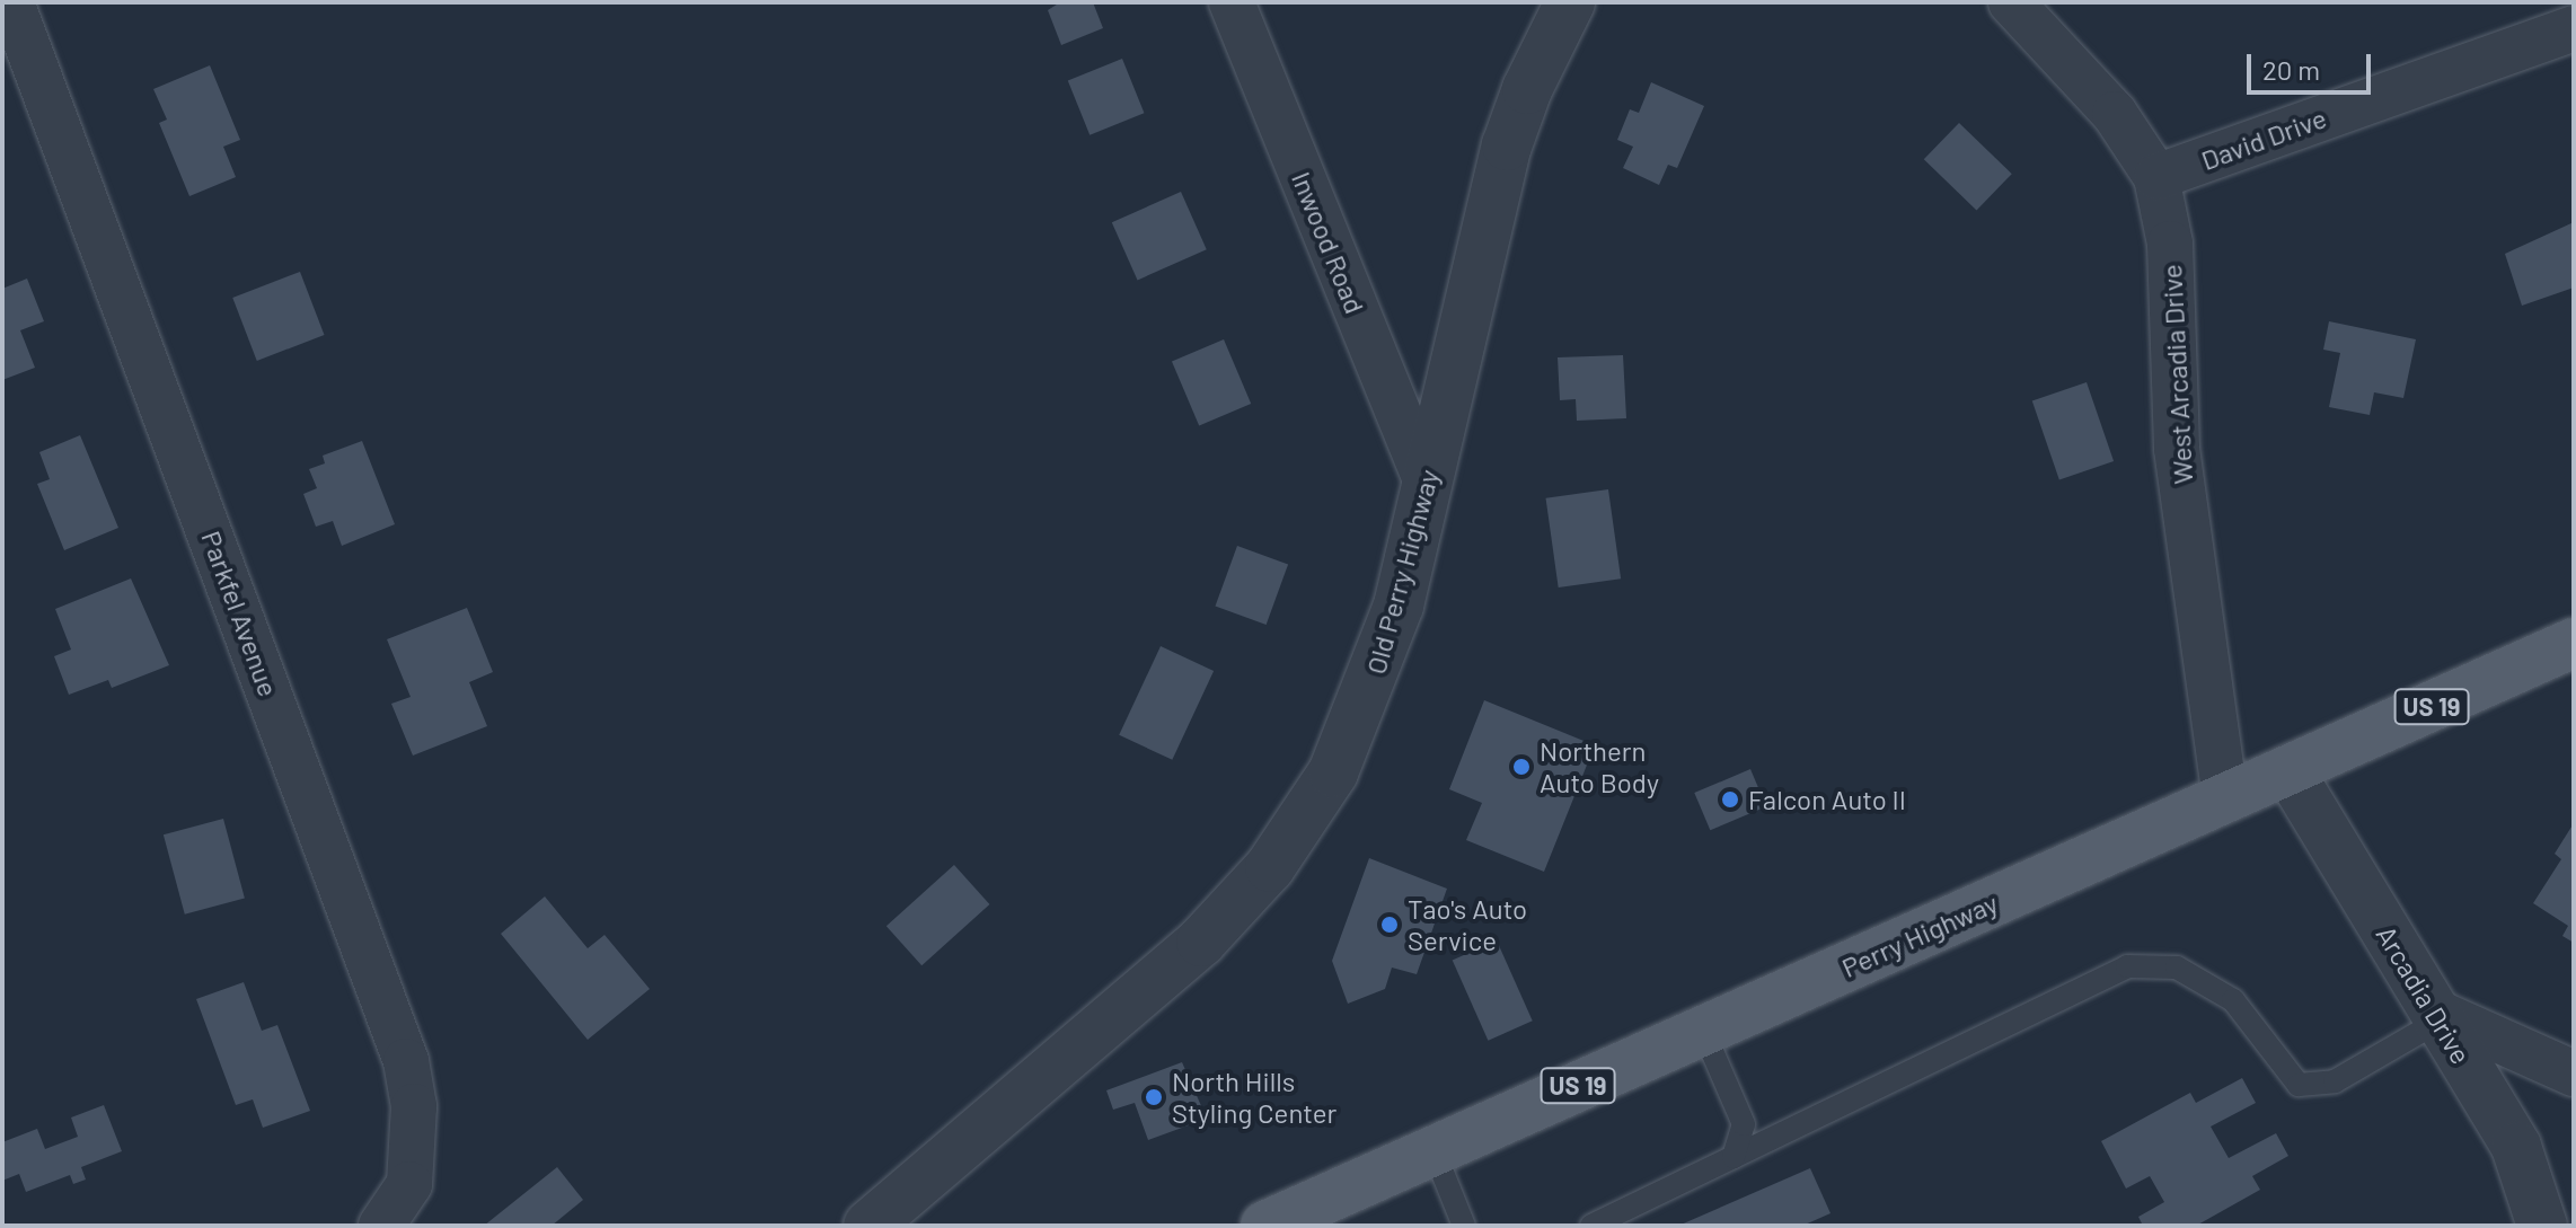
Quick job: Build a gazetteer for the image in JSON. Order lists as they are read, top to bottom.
{
  "streets": {
    "main road": ["US 19", "Perry Highway"],
    "street": [
      "David Drive",
      "Inwood Road",
      "West Arcadia Drive",
      "Old Perry Highway",
      "Parkfel Avenue",
      "Arcadia Drive"
    ]
  },
  "crossings": [
    ["David Drive", "West Arcadia Drive"],
    ["Inwood Road", "Old Perry Highway"],
    ["West Arcadia Drive", "Perry Highway"],
    ["Perry Highway", "Arcadia Drive"]
  ],
  "places": [
    "Northern Auto Body",
    "Falcon Auto II",
    "Tao's Auto Service",
    "North Hills Styling Center"
  ],
  "scale_bar": "20 m"
}
